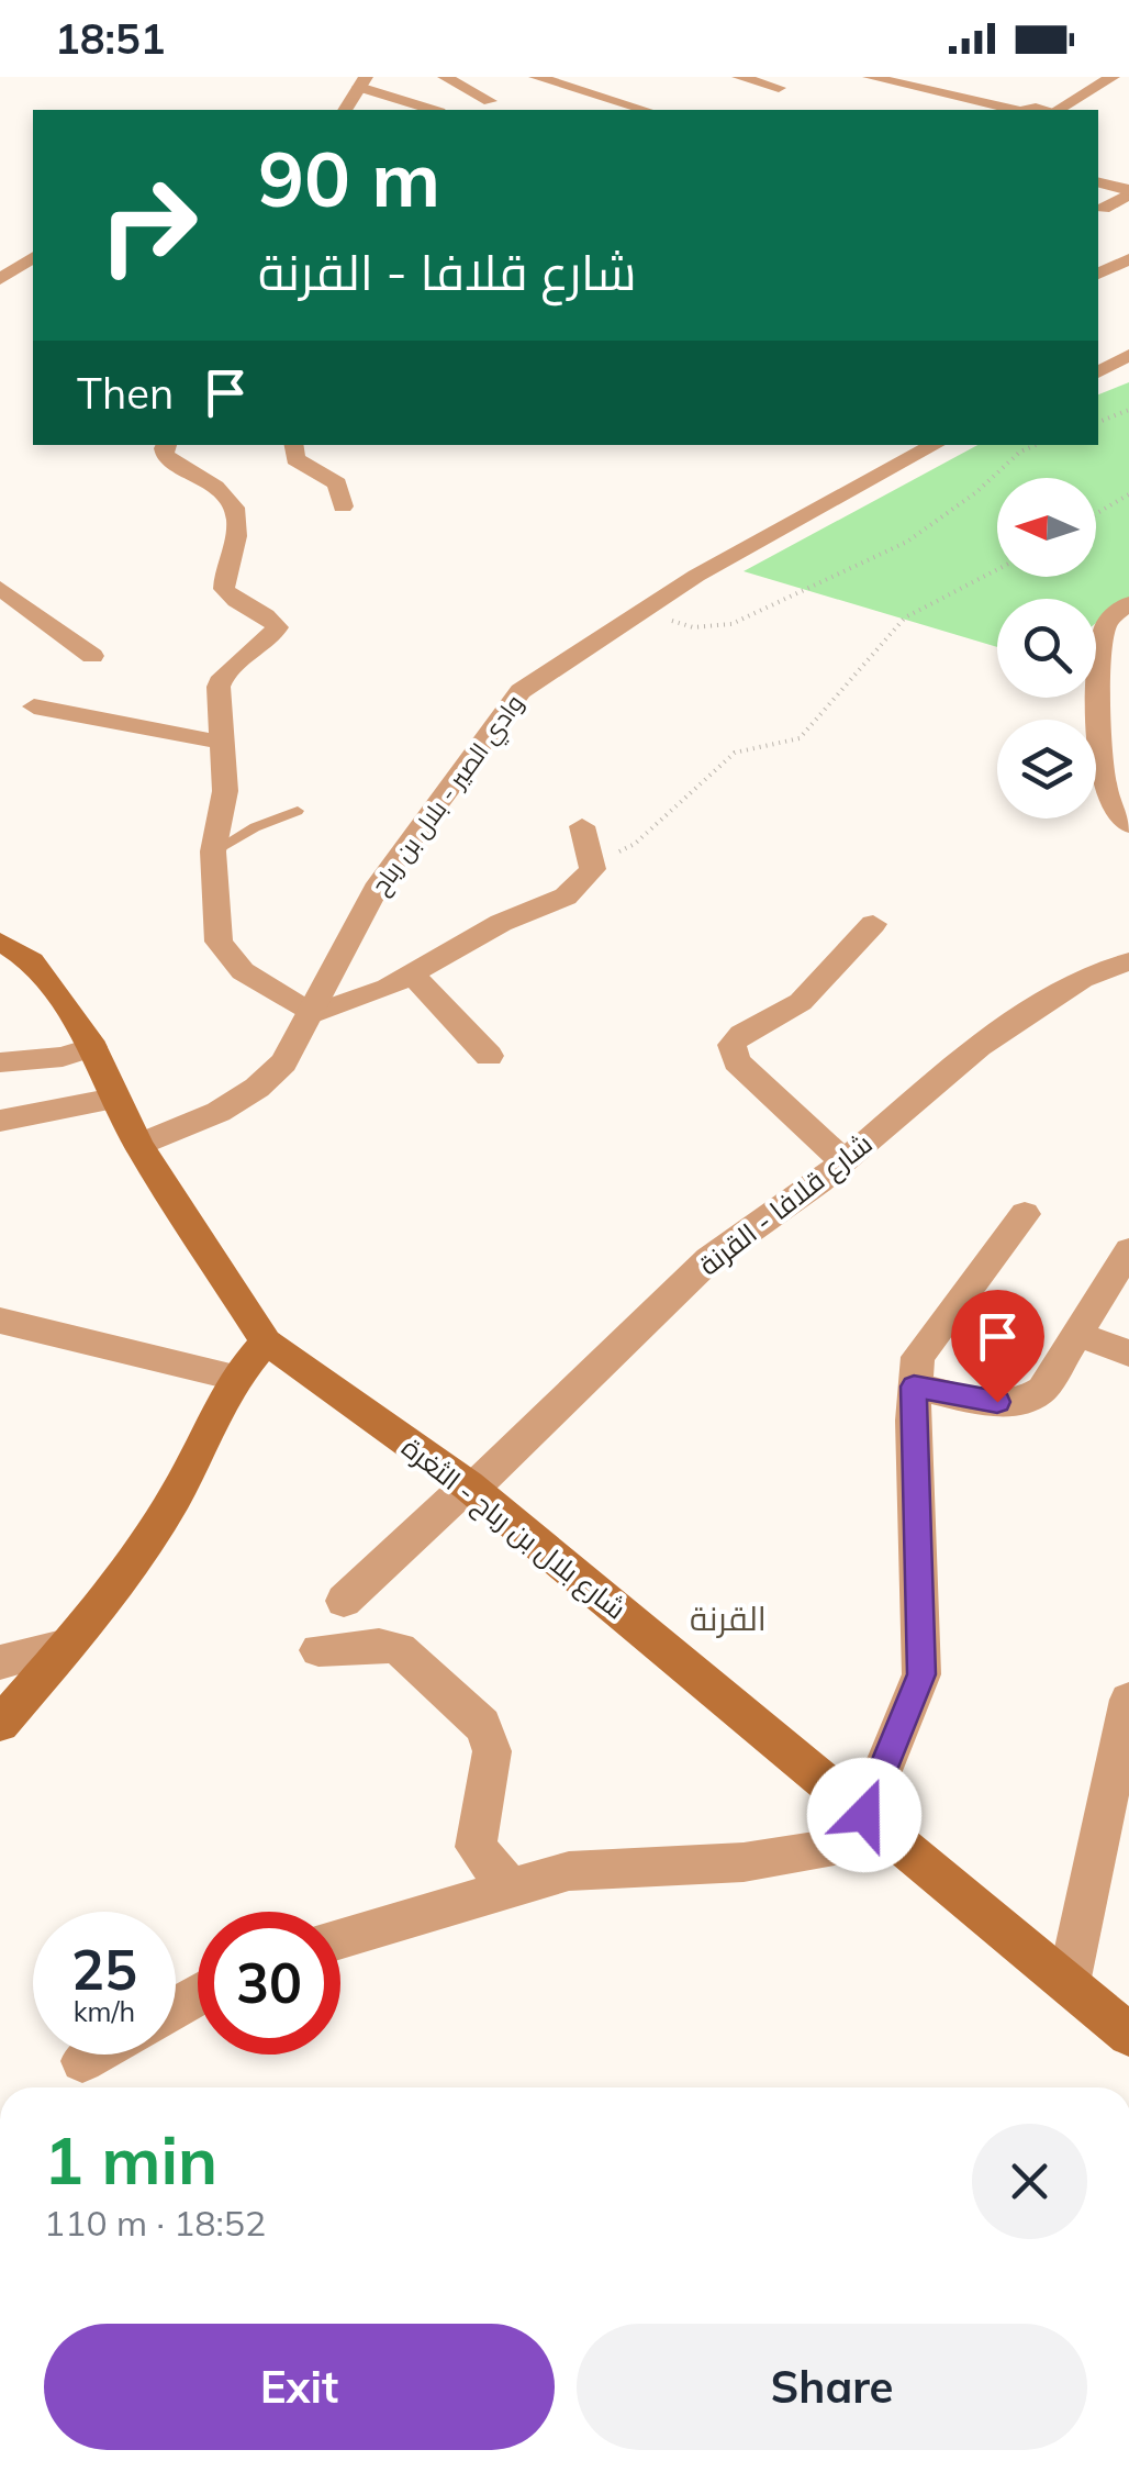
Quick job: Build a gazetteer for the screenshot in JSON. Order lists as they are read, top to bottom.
{
  "streets": {
    "main road": ["شارع بلال بن رباح - الثغرة"],
    "street": ["وادي الصير - بلال بن رباح", "شارع قلافا - القرنة"]
  },
  "crossings": [
    ["وادي الصير - بلال بن رباح", "شارع بلال بن رباح - الثغرة"],
    ["شارع قلافا - القرنة", "شارع بلال بن رباح - الثغرة"]
  ],
  "districts": ["القرنة"],
  "north": "left",
  "page": {
    "status": "18:51",
    "turn": ["90 m", "شارع قلافا - القرنة"],
    "then": "Then",
    "speed": "25 km/h",
    "limit": "30",
    "heading": ["1 min", "110 m · 18:52"],
    "buttons": ["Exit", "Share"]
  }
}
